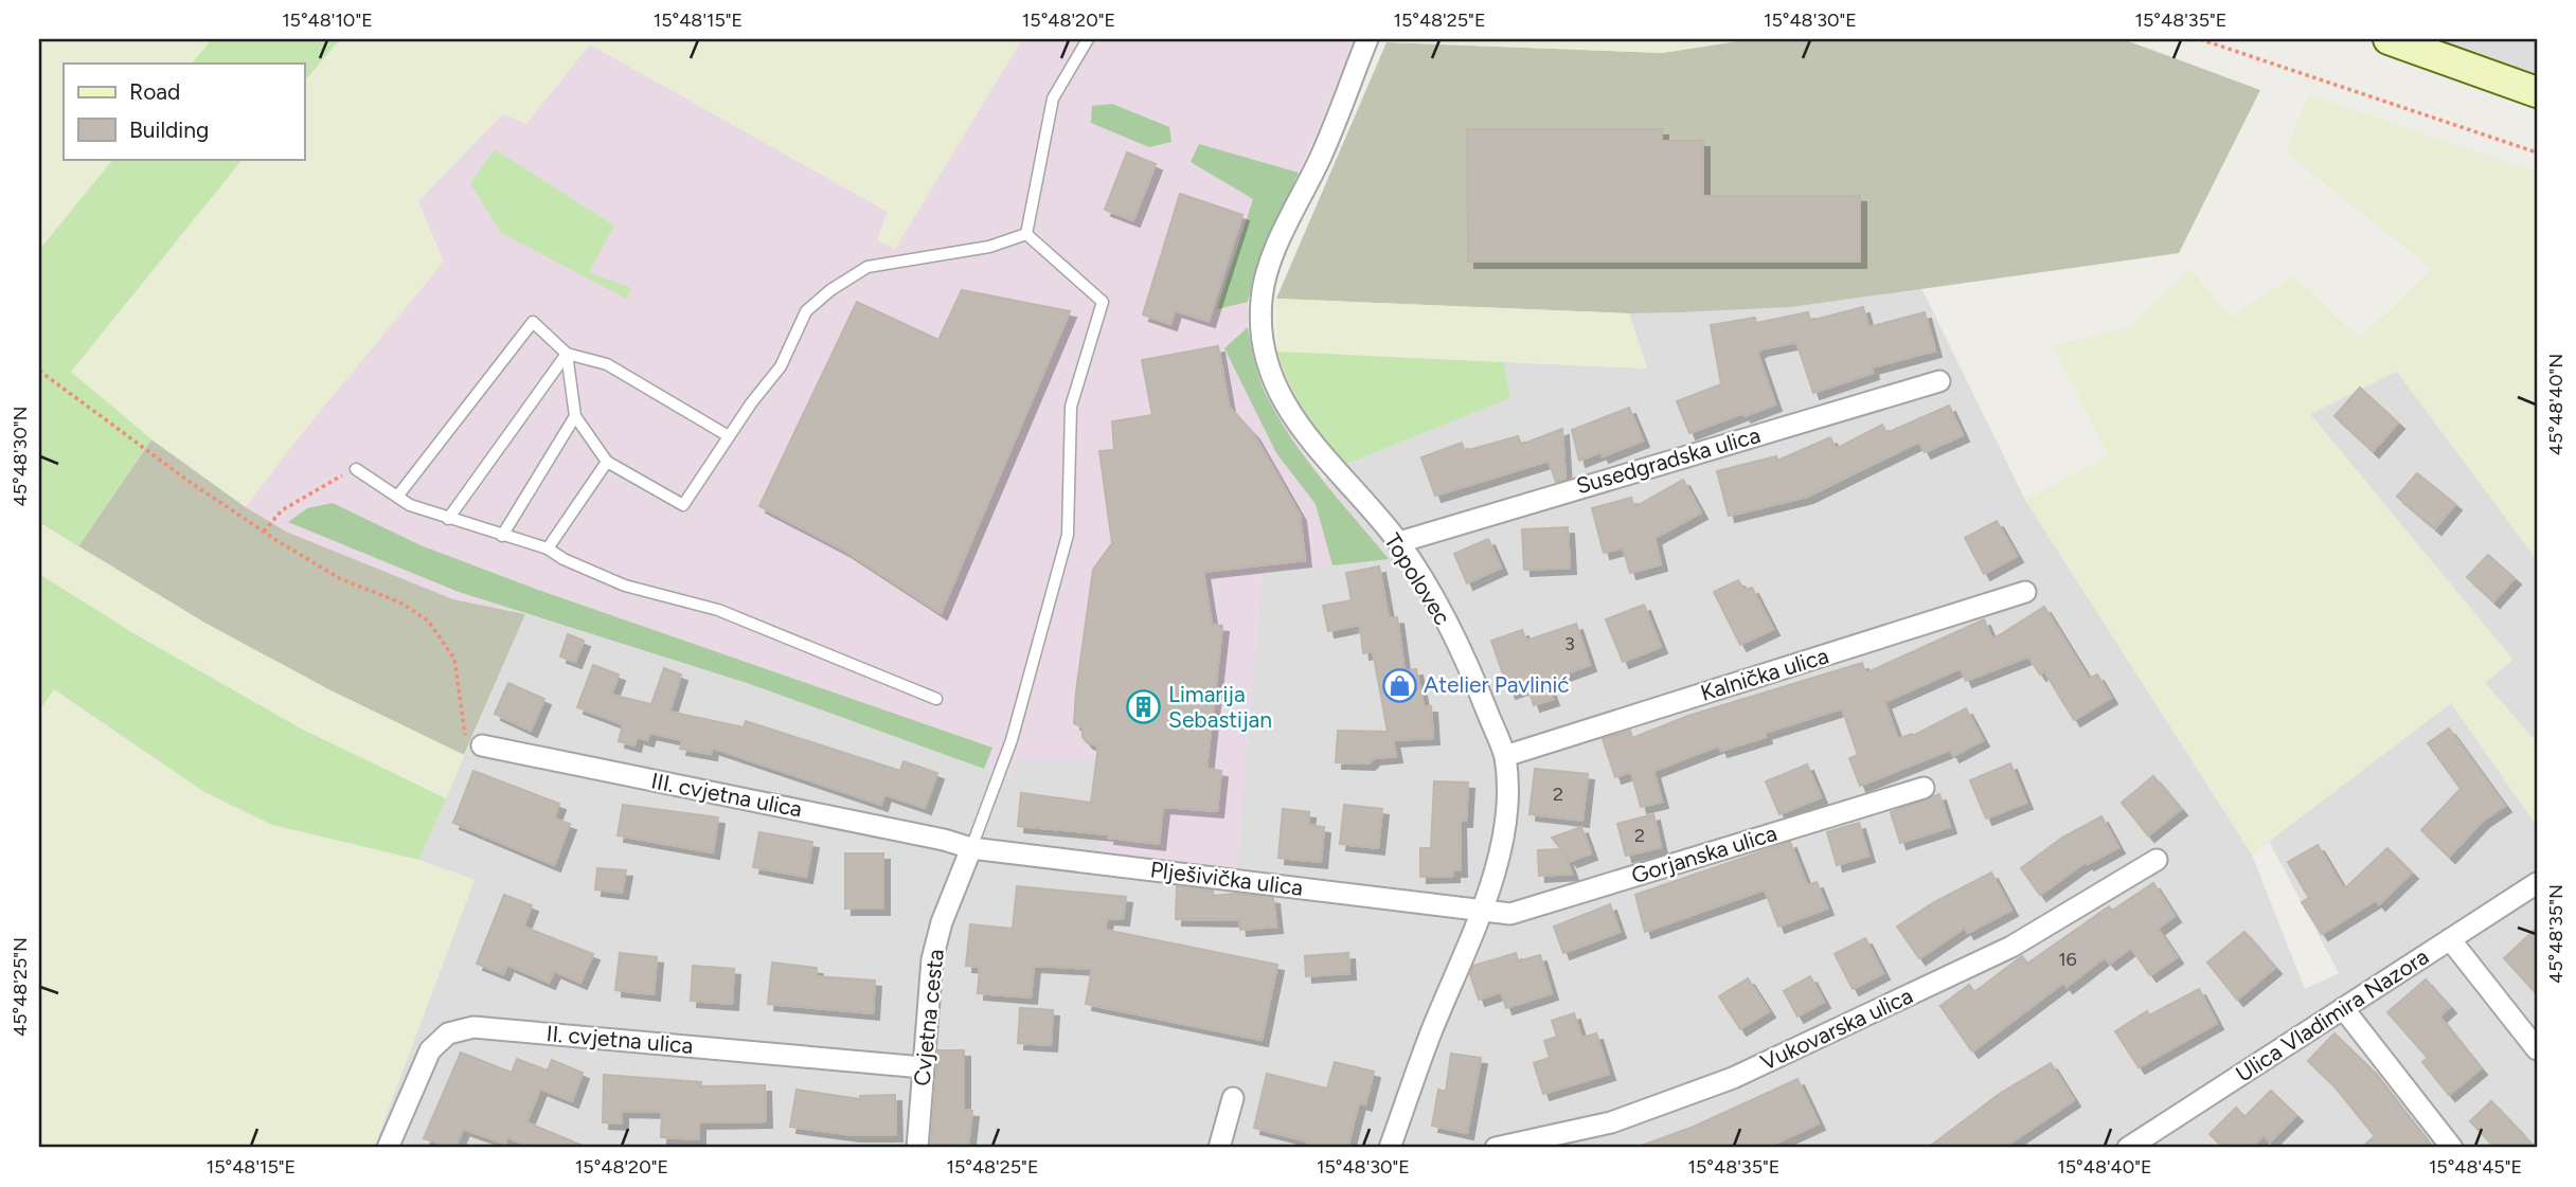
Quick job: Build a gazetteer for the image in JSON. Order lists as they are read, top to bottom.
{
  "streets": {
    "street": [
      "Susedgradska ulica",
      "Topolovec",
      "Kalnička ulica",
      "III. cvjetna ulica",
      "Gorjanska ulica",
      "Plješivička ulica",
      "Ulica Vladimira Nazora",
      "Cvjetna cesta",
      "Vukovarska ulica",
      "II. cvjetna ulica"
    ]
  },
  "crossings": [
    ["Susedgradska ulica", "Topolovec"],
    ["Topolovec", "Kalnička ulica"],
    ["Topolovec", "Gorjanska ulica"],
    ["Topolovec", "Plješivička ulica"],
    ["III. cvjetna ulica", "Plješivička ulica"],
    ["III. cvjetna ulica", "Cvjetna cesta"],
    ["Gorjanska ulica", "Plješivička ulica"],
    ["Plješivička ulica", "Cvjetna cesta"],
    ["Cvjetna cesta", "II. cvjetna ulica"]
  ],
  "places": {
    "shop": ["Atelier Pavlinić"],
    "building": ["Limarija Sebastijan"]
  },
  "house_numbers": [
    "3",
    "2",
    "2",
    "16"
  ],
  "legend": ["Road", "Building"],
  "coordinates": [
    "15°48'10\"E",
    "15°48'15\"E",
    "15°48'20\"E",
    "15°48'25\"E",
    "15°48'30\"E",
    "15°48'35\"E",
    "45°48'40\"N",
    "45°48'30\"N",
    "45°48'35\"N",
    "45°48'25\"N",
    "15°48'40\"E",
    "15°48'45\"E"
  ]
}
